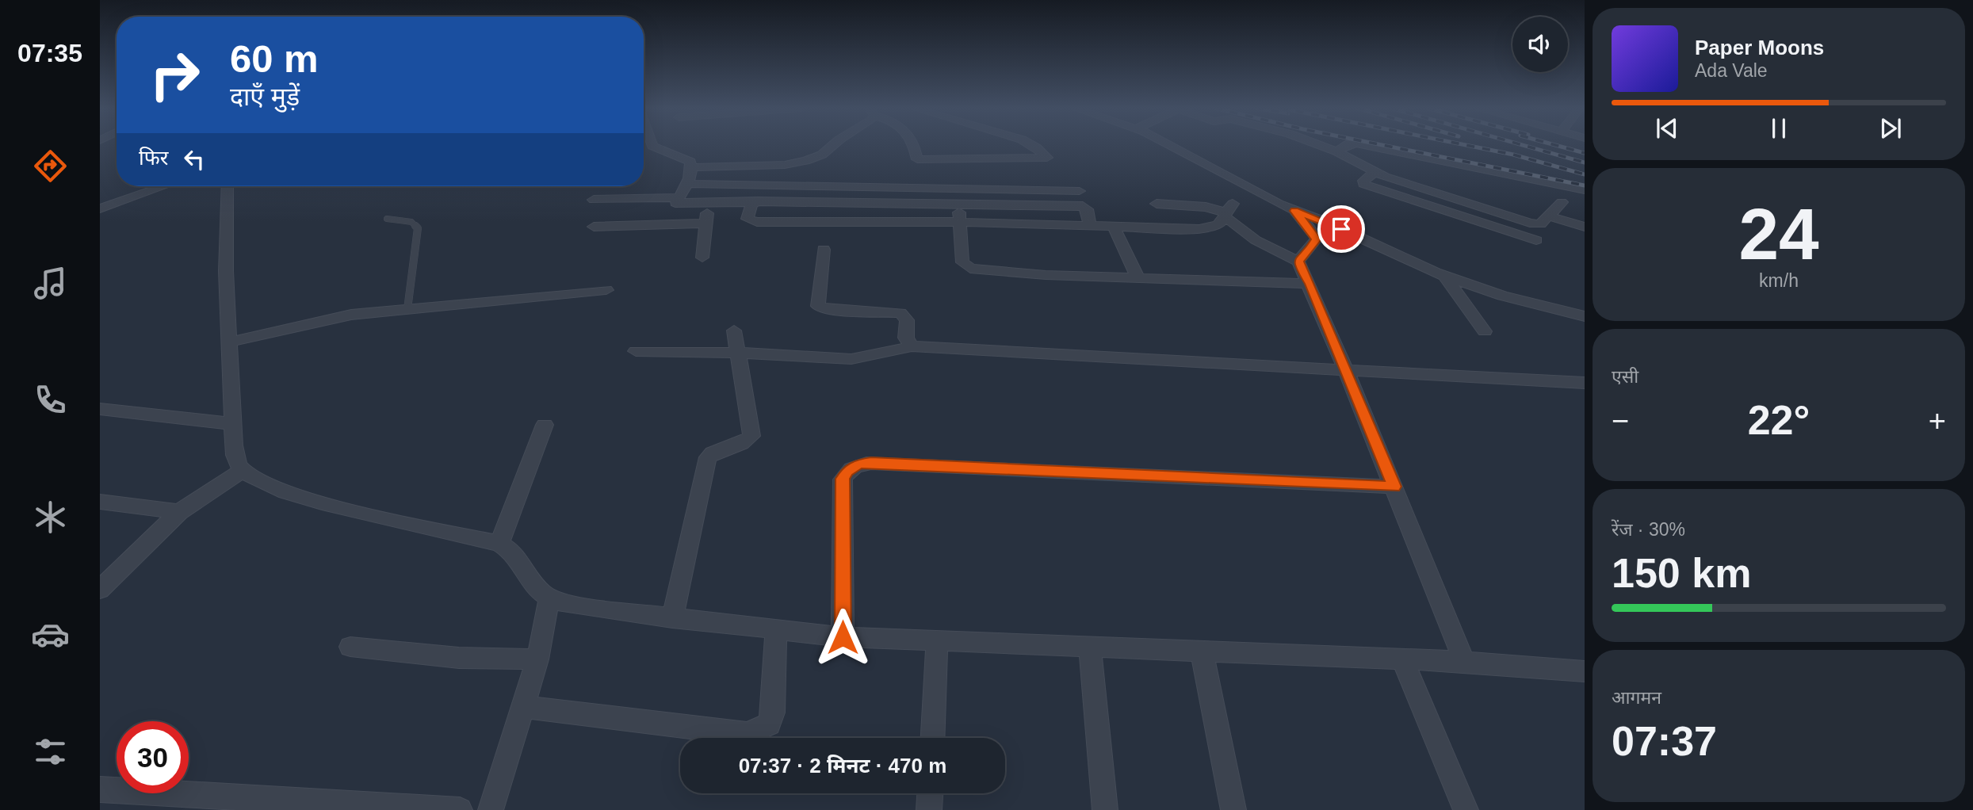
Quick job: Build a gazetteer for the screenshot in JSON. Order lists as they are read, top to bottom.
{
  "page": {
    "tabs": "07:35",
    "turn": ["60 m", "दाएँ मुड़ें"],
    "song": ["Paper Moons", "Ada Vale"],
    "then": "फिर",
    "tile": [
      ["24", "km/h"],
      "एसी",
      ["रेंज · 30%", "150 km"],
      ["आगमन", "07:37"]
    ],
    "heat": ["−", "22°", "+"],
    "limit": "30",
    "trip": "07:37 · 2 मिनट · 470 m"
  }
}
